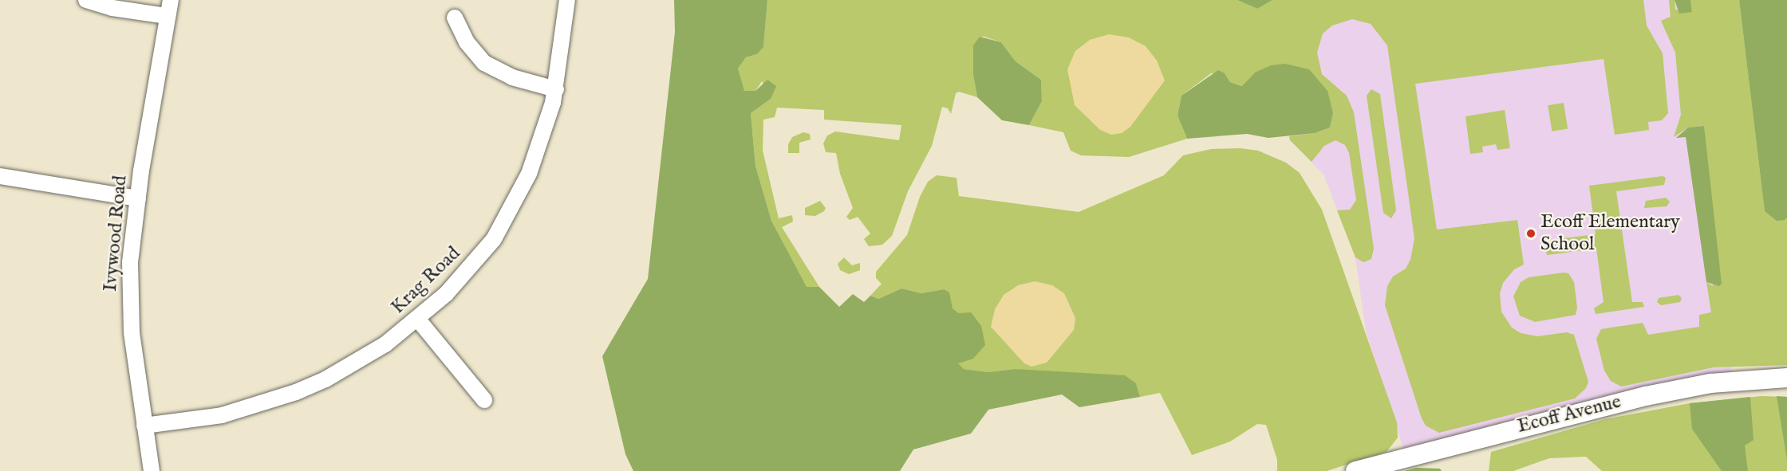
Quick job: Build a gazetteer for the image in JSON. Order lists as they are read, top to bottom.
{
  "streets": {
    "street": ["Ivywood Road", "Krag Road", "Ecoff Avenue"]
  },
  "crossings": [
    ["Ivywood Road", "Krag Road"]
  ],
  "places": ["Ecoff Elementary School"]
}
